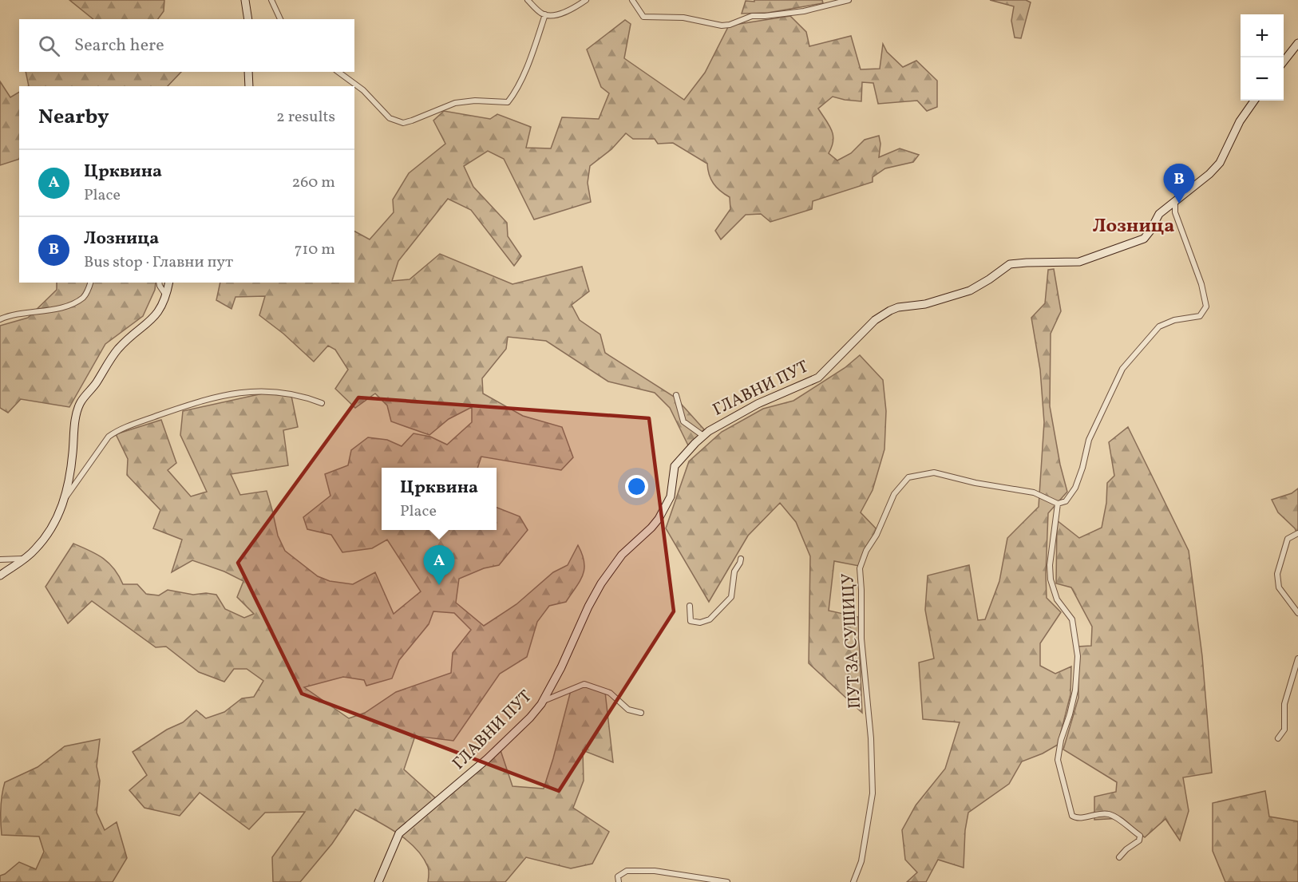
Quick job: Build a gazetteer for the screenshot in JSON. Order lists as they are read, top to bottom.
{
  "streets": {
    "street": ["ГЛАВНИ ПУТ", "ПУТ ЗА СУШИЦУ"]
  },
  "districts": ["Лозница"],
  "page": {
    "map_buttons": ["+", "−"],
    "search": "Search here",
    "heading": ["Nearby", "2 results"],
    "list": [
      {
        "mark": "A",
        "name": "Црквина",
        "note": "Place",
        "value": "260 m"
      },
      {
        "mark": "B",
        "name": "Лозница",
        "note": "Bus stop · Главни пут",
        "value": "710 m"
      }
    ],
    "pins": ["B", "A"],
    "popup": ["Црквина", "Place"]
  }
}
